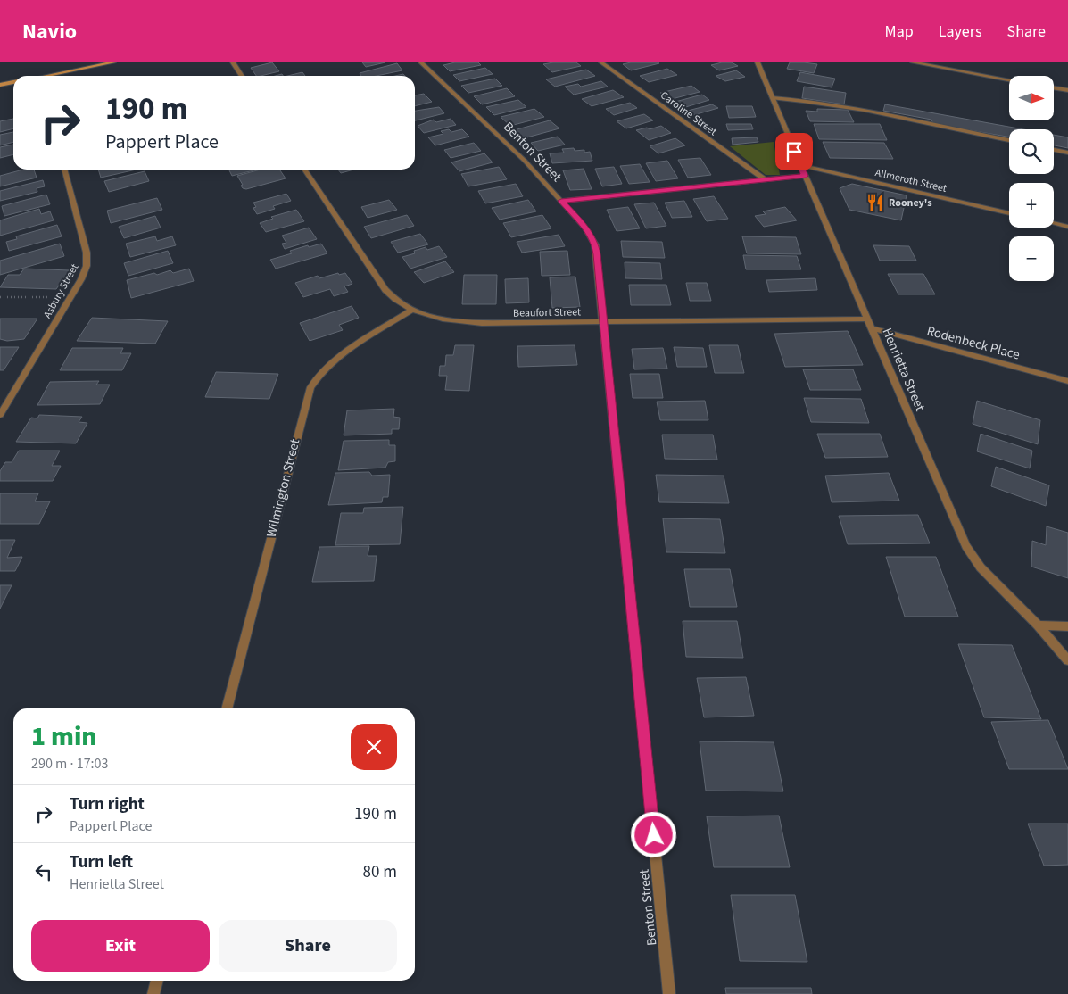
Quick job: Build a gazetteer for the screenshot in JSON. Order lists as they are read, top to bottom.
{
  "streets": {
    "street": [
      "Caroline Street",
      "Benton Street",
      "Allmeroth Street",
      "Asbury Street",
      "Beaufort Street",
      "Rodenbeck Place",
      "Henrietta Street",
      "Wilmington Street"
    ]
  },
  "crossings": [
    ["Benton Street", "Beaufort Street"],
    ["Allmeroth Street", "Henrietta Street"],
    ["Beaufort Street", "Henrietta Street"],
    ["Beaufort Street", "Wilmington Street"],
    ["Rodenbeck Place", "Henrietta Street"]
  ],
  "places": {
    "restaurant": ["Rooney's"]
  },
  "north": "right",
  "page": {
    "header": "Navio",
    "nav": ["Map", "Layers", "Share"],
    "map_buttons": ["+", "−"],
    "turn": ["190 m", "Pappert Place"],
    "heading": ["1 min", "290 m · 17:03"],
    "list": [
      {
        "name": "Turn right",
        "note": "Pappert Place",
        "value": "190 m"
      },
      {
        "name": "Turn left",
        "note": "Henrietta Street",
        "value": "80 m"
      }
    ],
    "buttons": ["Exit", "Share"]
  }
}
